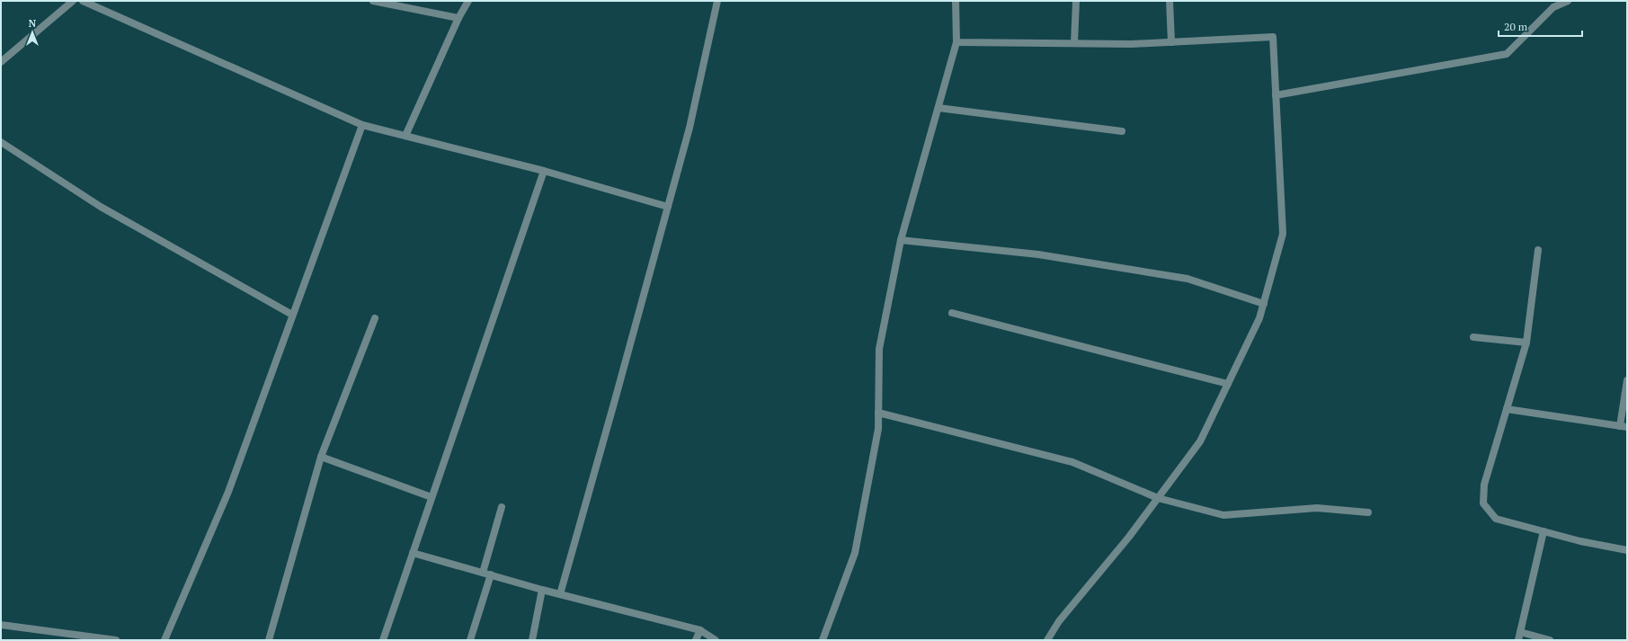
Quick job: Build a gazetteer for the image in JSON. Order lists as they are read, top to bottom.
{
  "scale_bar": "20 m",
  "north": "top"
}
